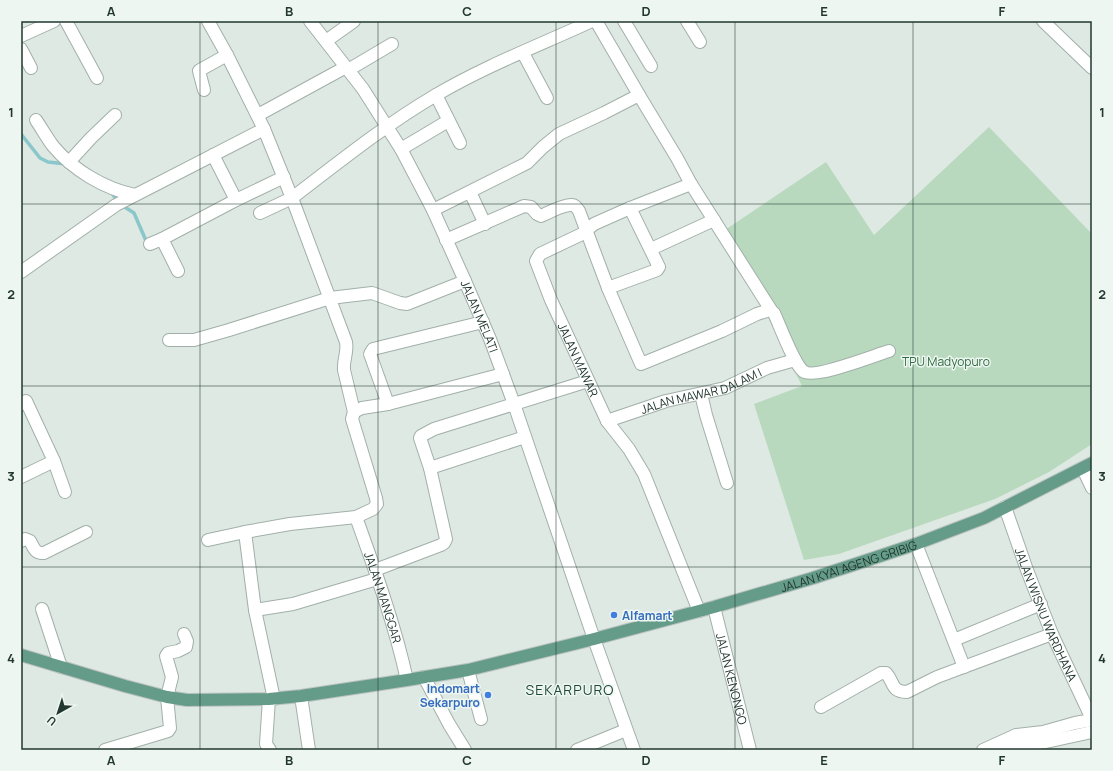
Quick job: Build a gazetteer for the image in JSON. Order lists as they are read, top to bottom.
{
  "streets": {
    "main road": ["JALAN KYAI AGENG GRIBIG"],
    "street": [
      "JALAN MELATI",
      "JALAN MAWAR",
      "JALAN MAWAR DALAM I",
      "JALAN MANGGAR",
      "JALAN WISNU WARDHANA",
      "JALAN KENONGO"
    ]
  },
  "crossings": [
    ["JALAN MELATI", "JALAN KYAI AGENG GRIBIG"],
    ["JALAN MAWAR", "JALAN MAWAR DALAM I"],
    ["JALAN MAWAR", "JALAN KYAI AGENG GRIBIG"],
    ["JALAN KYAI AGENG GRIBIG", "JALAN MANGGAR"],
    ["JALAN KYAI AGENG GRIBIG", "JALAN WISNU WARDHANA"],
    ["JALAN KYAI AGENG GRIBIG", "JALAN KENONGO"]
  ],
  "districts": ["SEKARPURO"],
  "parks": ["TPU Madyopuro"],
  "places": ["Alfamart", "Indomart Sekarpuro"],
  "north": "bottom left",
  "grid": {
    "columns": [
      "A",
      "B",
      "C",
      "D",
      "E",
      "F"
    ],
    "rows": [
      "1",
      "2",
      "3",
      "4"
    ]
  }
}
